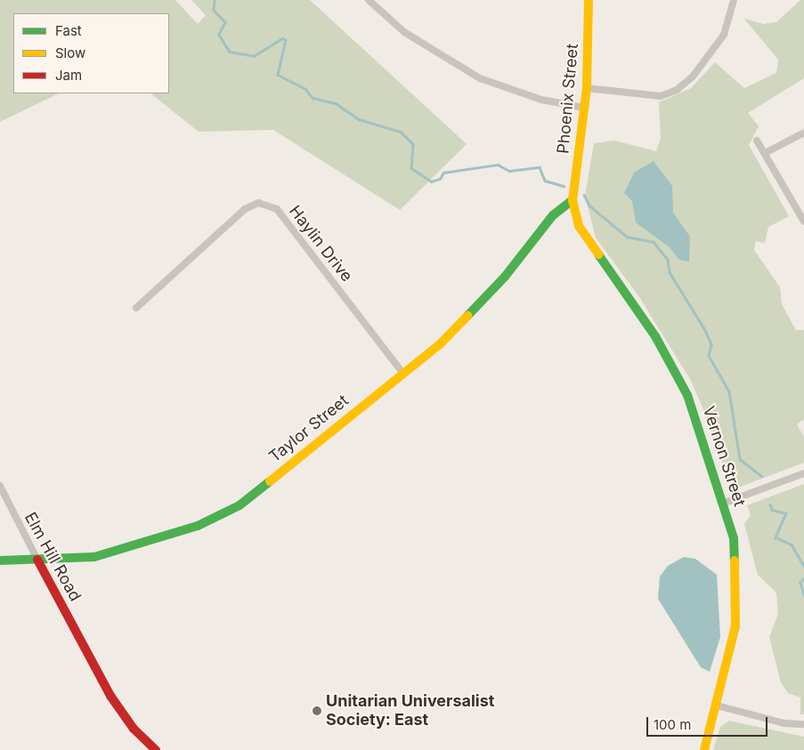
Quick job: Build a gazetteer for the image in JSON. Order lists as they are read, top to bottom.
{
  "streets": {
    "street": [
      "Phoenix Street",
      "Haylin Drive",
      "Taylor Street",
      "Vernon Street",
      "Elm Hill Road"
    ]
  },
  "crossings": [
    ["Phoenix Street", "Taylor Street"],
    ["Phoenix Street", "Vernon Street"],
    ["Haylin Drive", "Taylor Street"],
    ["Taylor Street", "Vernon Street"],
    ["Taylor Street", "Elm Hill Road"]
  ],
  "places": ["Unitarian Universalist Society: East"],
  "legend": ["Fast", "Slow", "Jam"],
  "scale_bar": "100 m"
}
